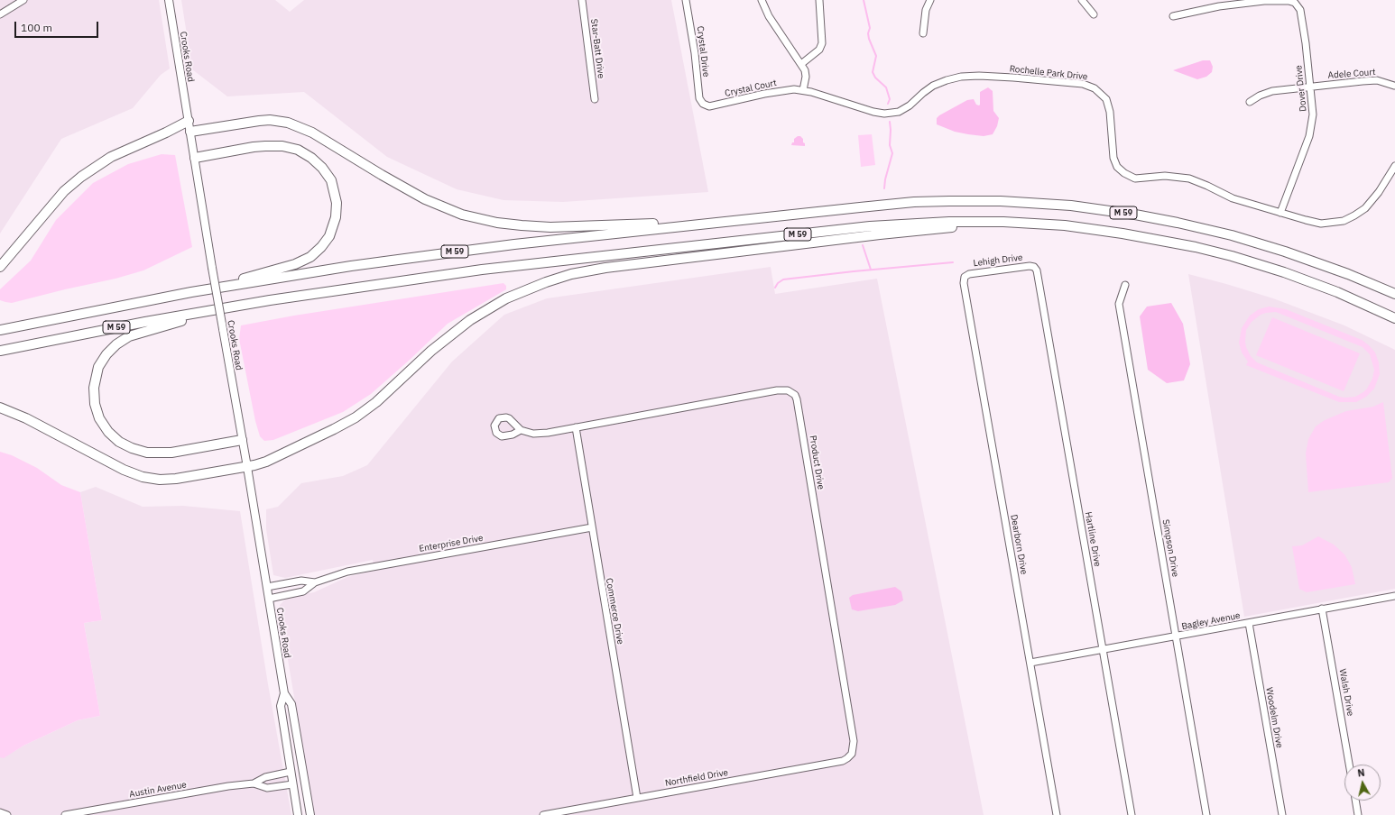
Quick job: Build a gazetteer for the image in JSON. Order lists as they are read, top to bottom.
{
  "streets": {
    "highway": ["M 59"],
    "main road": ["Crooks Road"],
    "street": [
      "Star-Batt Drive",
      "Crystal Drive",
      "Rochelle Park Drive",
      "Adele Court",
      "Crystal Court",
      "Dover Drive",
      "Lehigh Drive",
      "Product Drive",
      "Hartline Drive",
      "Enterprise Drive",
      "Dearborn Drive",
      "Simpson Drive",
      "Commerce Drive",
      "Bagley Avenue",
      "Walsh Drive",
      "Woodelm Drive",
      "Northfield Drive",
      "Austin Avenue"
    ]
  },
  "crossings": [
    ["Crystal Drive", "Crystal Court"],
    ["Crooks Road", "Enterprise Drive"],
    ["Crooks Road", "Austin Avenue"],
    ["Rochelle Park Drive", "Crystal Court"],
    ["Rochelle Park Drive", "Dover Drive"],
    ["Adele Court", "Dover Drive"],
    ["Lehigh Drive", "Hartline Drive"],
    ["Lehigh Drive", "Dearborn Drive"],
    ["Product Drive", "Commerce Drive"],
    ["Product Drive", "Northfield Drive"],
    ["Hartline Drive", "Bagley Avenue"],
    ["Enterprise Drive", "Commerce Drive"],
    ["Dearborn Drive", "Bagley Avenue"],
    ["Simpson Drive", "Bagley Avenue"],
    ["Commerce Drive", "Northfield Drive"],
    ["Bagley Avenue", "Walsh Drive"],
    ["Bagley Avenue", "Woodelm Drive"]
  ],
  "scale_bar": "100 m",
  "north": "top"
}
